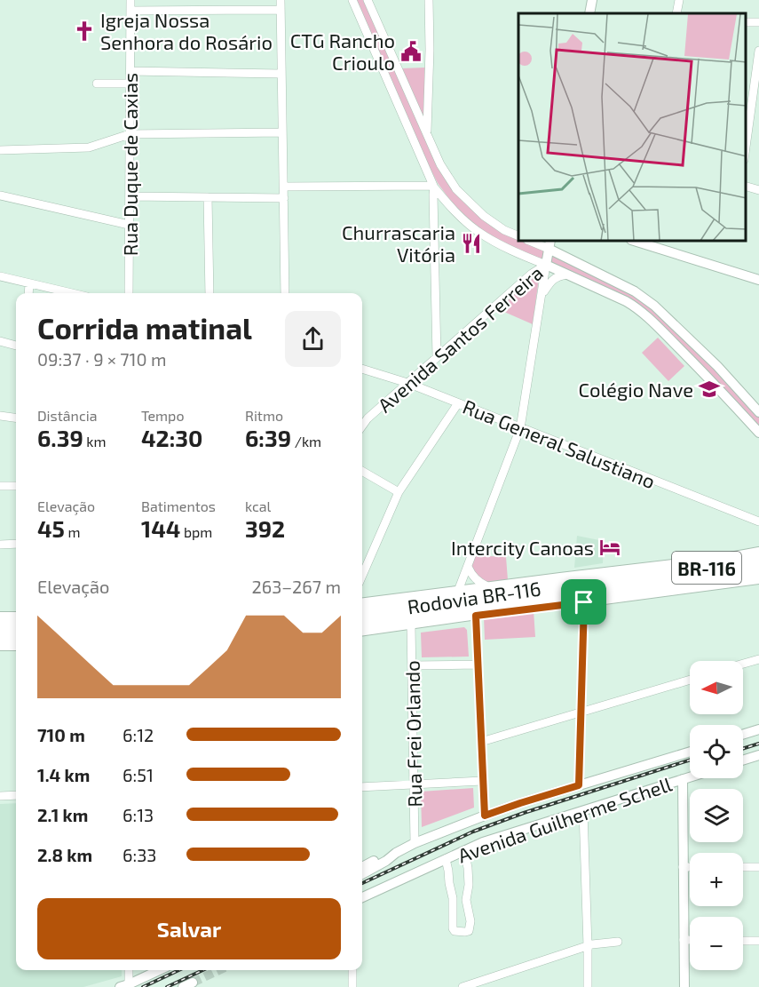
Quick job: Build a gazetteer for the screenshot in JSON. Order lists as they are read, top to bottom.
{
  "streets": {
    "highway": ["BR-116", "Rodovia BR-116"],
    "main road": ["Avenida Santos Ferreira", "Avenida Guilherme Schell"],
    "street": ["Rua Duque de Caxias", "Rua General Salustiano", "Rua Frei Orlando"]
  },
  "crossings": [
    ["Avenida Santos Ferreira", "Rua General Salustiano"],
    ["BR-116", "Rodovia BR-116"]
  ],
  "places": {
    "church": ["Igreja Nossa Senhora do Rosário"],
    "public building": ["CTG Rancho Crioulo"],
    "restaurant": ["Churrascaria Vitória"],
    "school or university": ["Colégio Nave"],
    "hotel": ["Intercity Canoas"]
  },
  "north": "left",
  "page": {
    "heading": ["Corrida matinal", "09:37 · 9 × 710 m"],
    "stats": [
      ["Distância", "6.39 km"],
      ["Tempo", "42:30"],
      ["Ritmo", "6:39 /km"],
      ["Elevação", "45 m"],
      ["Batimentos", "144 bpm"],
      ["kcal", "392"]
    ],
    "chart": ["Elevação", "263–267 m"],
    "map_buttons": ["+", "−"],
    "list": [
      {
        "name": "710 m",
        "note": "6:12"
      },
      {
        "name": "1.4 km",
        "note": "6:51"
      },
      {
        "name": "2.1 km",
        "note": "6:13"
      },
      {
        "name": "2.8 km",
        "note": "6:33"
      }
    ],
    "buttons": "Salvar"
  }
}
